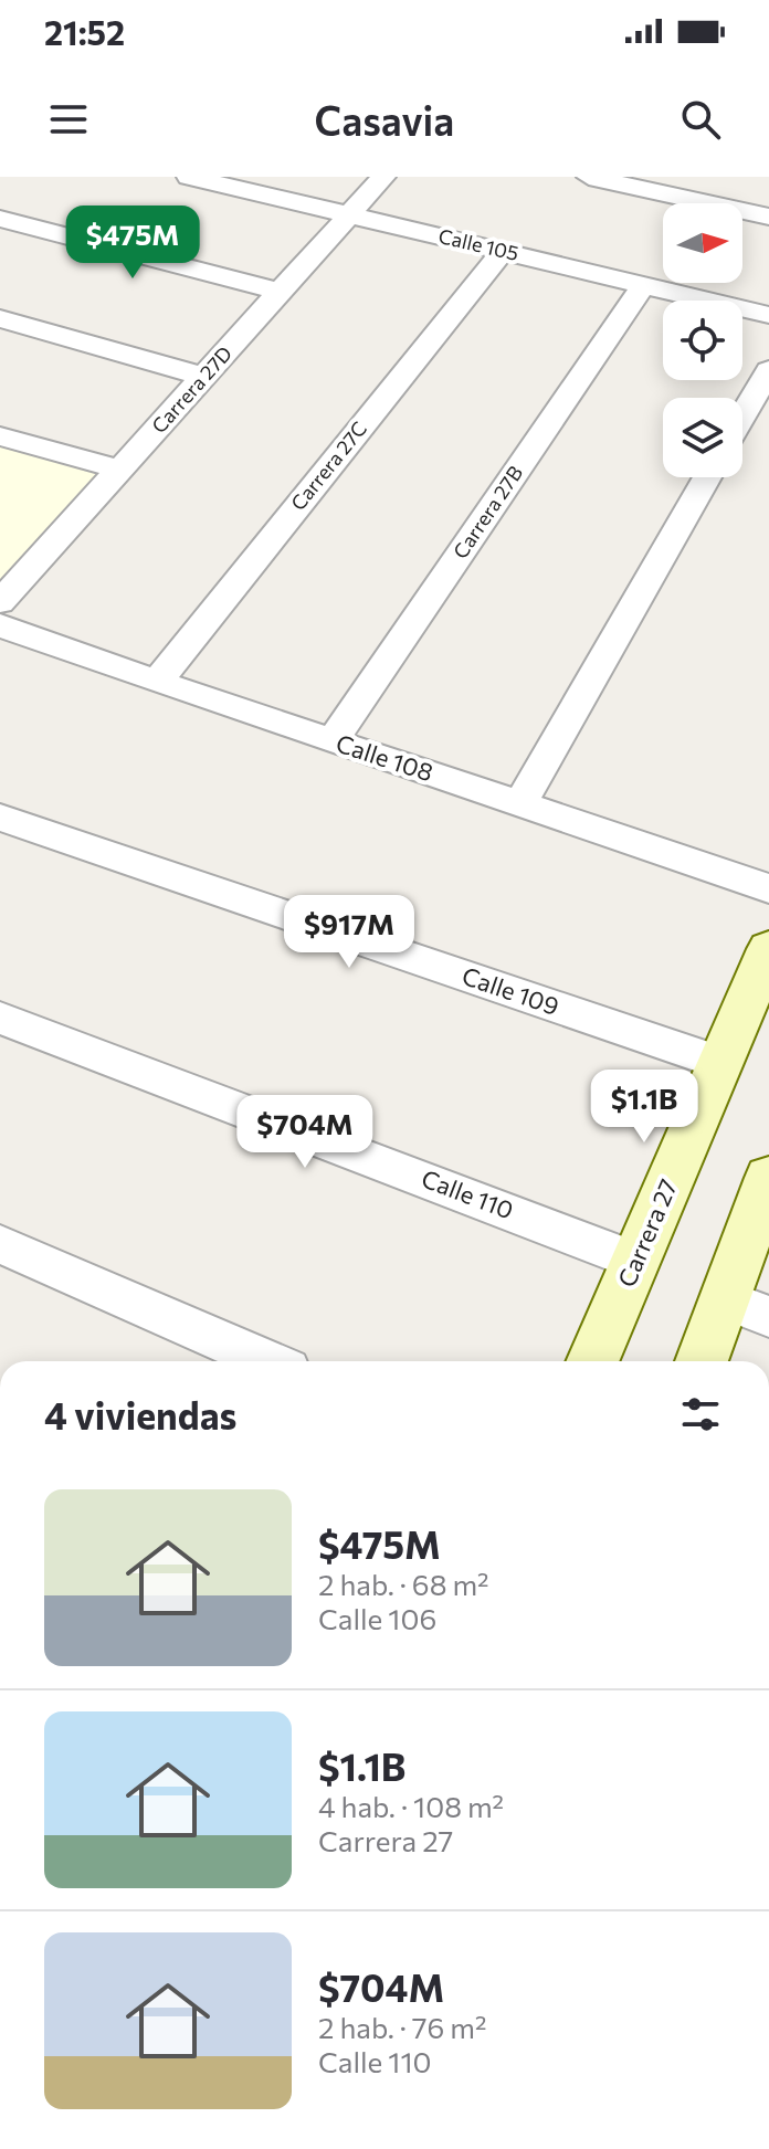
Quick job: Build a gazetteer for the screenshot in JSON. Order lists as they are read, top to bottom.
{
  "streets": {
    "main road": ["Carrera 27"],
    "street": [
      "Calle 105",
      "Carrera 27D",
      "Carrera 27C",
      "Carrera 27B",
      "Calle 108",
      "Calle 109",
      "Calle 110"
    ]
  },
  "crossings": [
    ["Calle 105", "Carrera 27D"],
    ["Calle 105", "Carrera 27C"],
    ["Calle 105", "Carrera 27B"],
    ["Carrera 27C", "Calle 108"],
    ["Carrera 27B", "Calle 108"],
    ["Calle 109", "Carrera 27"],
    ["Calle 110", "Carrera 27"]
  ],
  "north": "right",
  "page": {
    "status": "21:52",
    "header": "Casavia",
    "price": [
      "$475M",
      "$917M",
      "$1.1B",
      "$704M"
    ],
    "heading": "4 viviendas",
    "list": [
      {
        "name": "$475M",
        "note": "2 hab. · 68 m² · Calle 106"
      },
      {
        "name": "$1.1B",
        "note": "4 hab. · 108 m² · Carrera 27"
      },
      {
        "name": "$704M",
        "note": "2 hab. · 76 m² · Calle 110"
      }
    ]
  }
}
